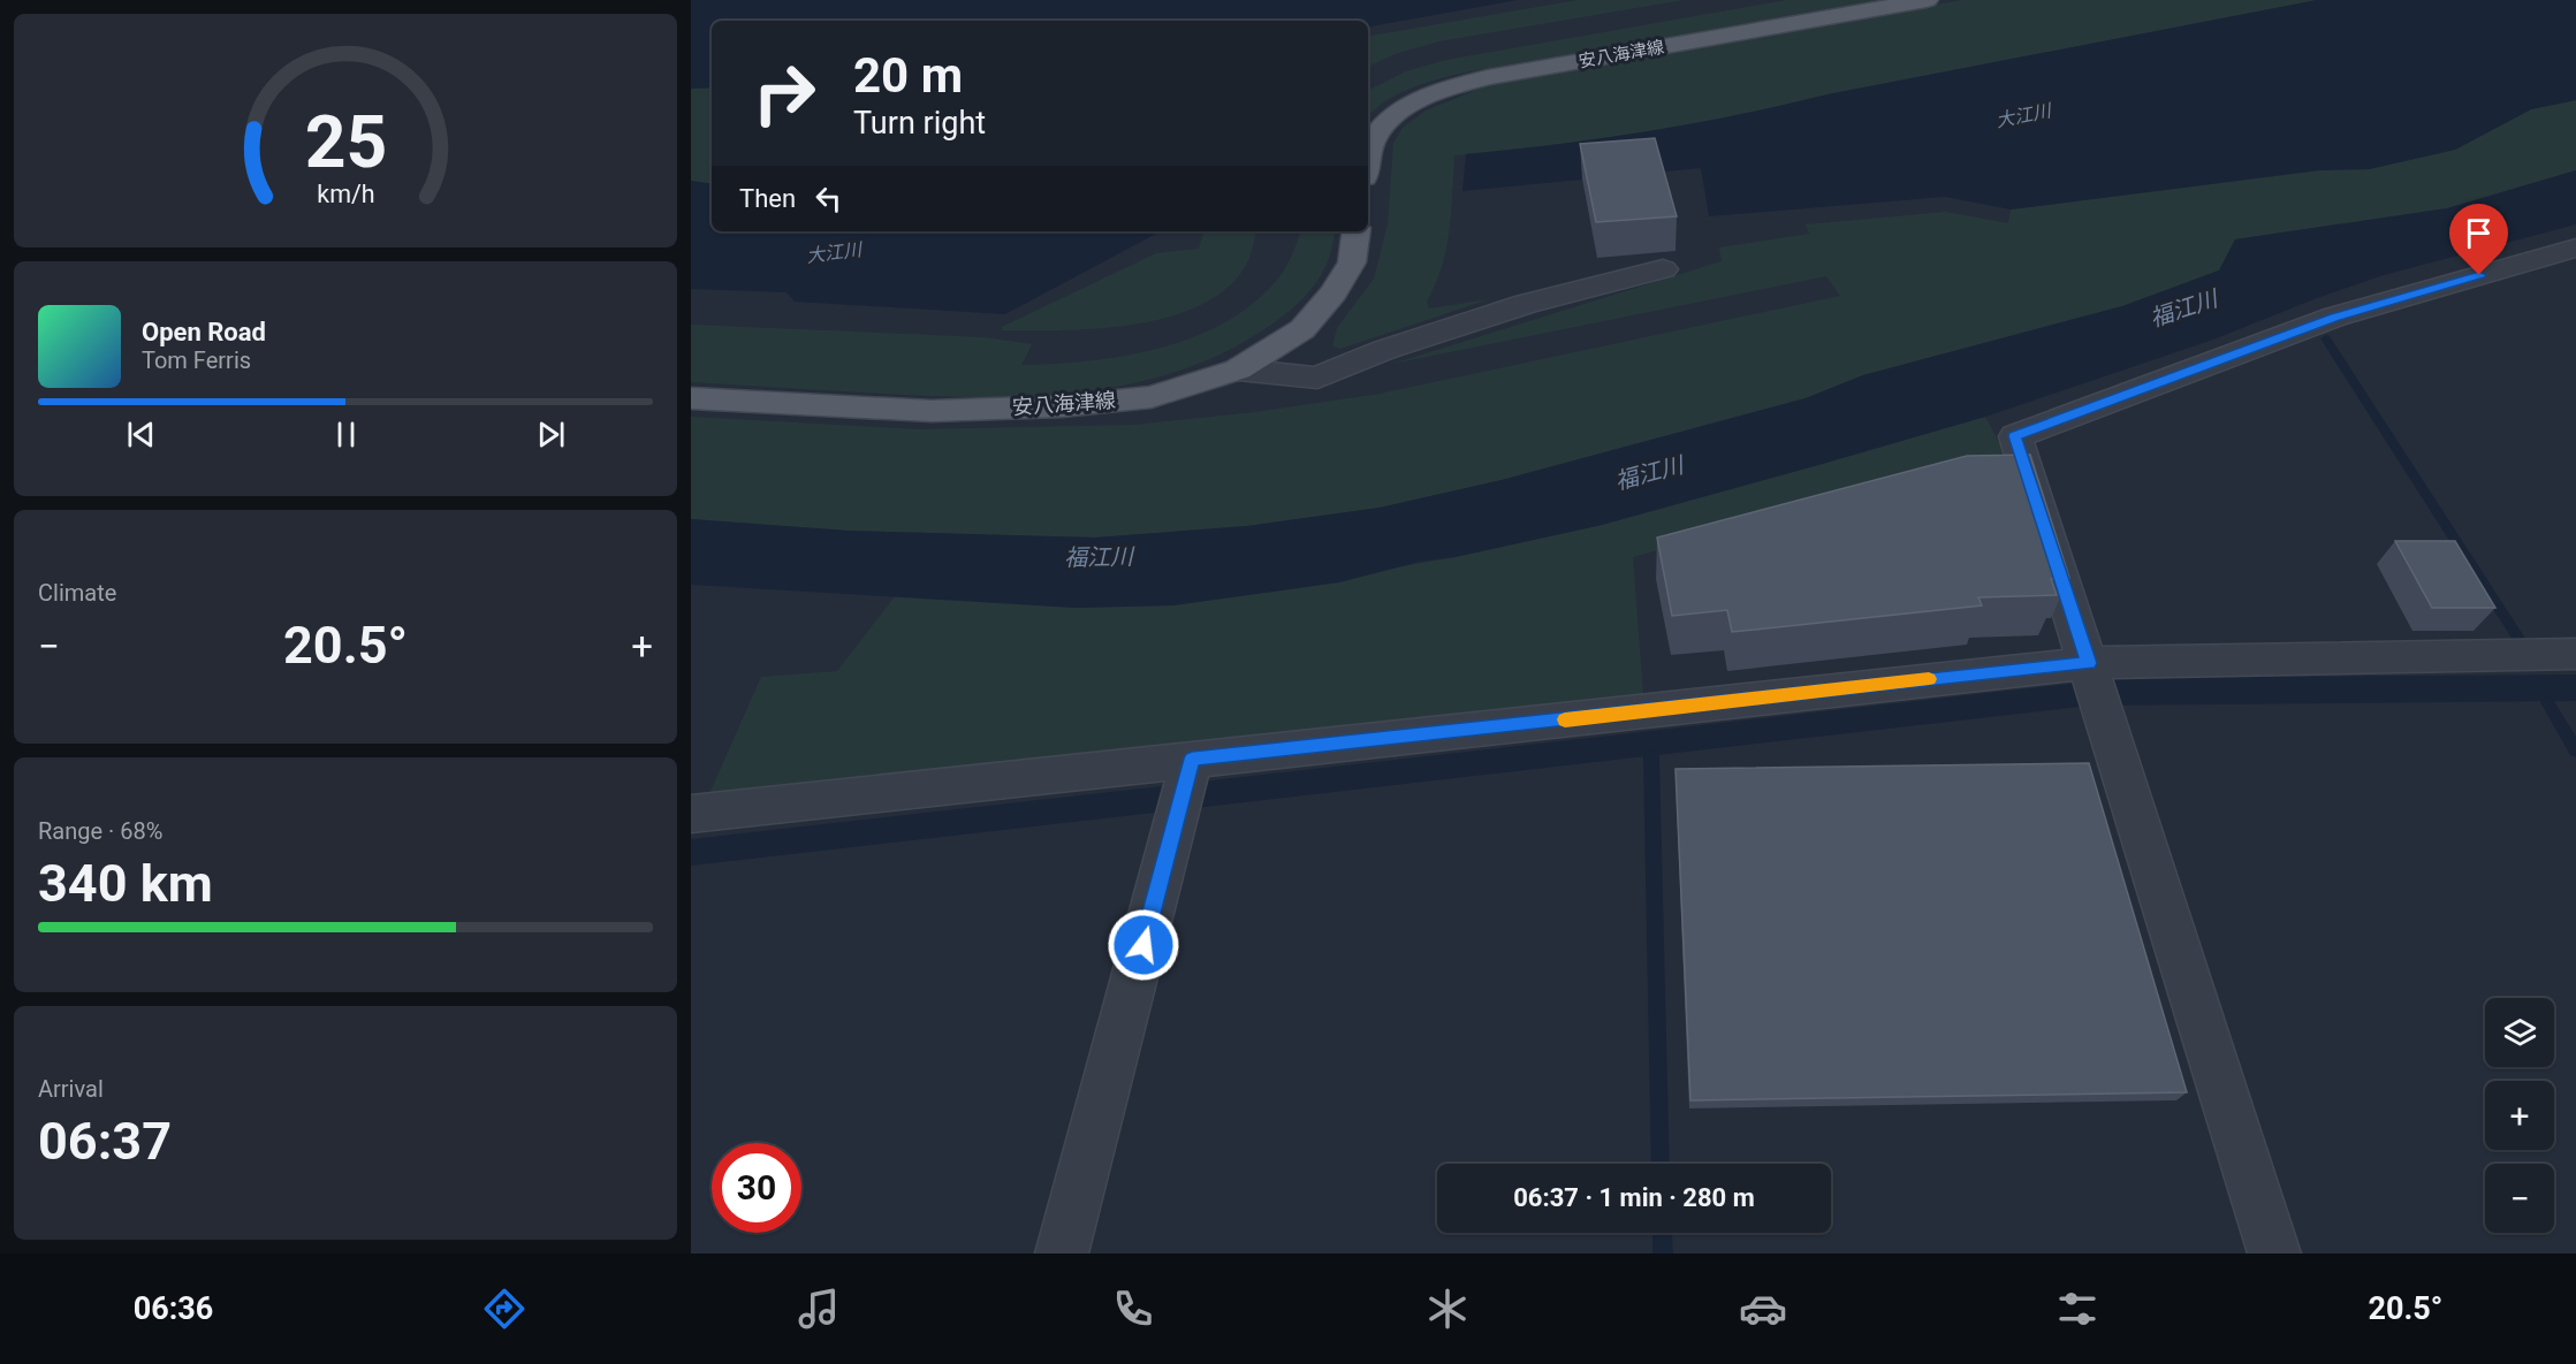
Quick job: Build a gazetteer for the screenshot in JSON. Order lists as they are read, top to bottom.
{
  "streets": {
    "main road": ["安八海津線"]
  },
  "water": ["大江川", "福江川"],
  "page": {
    "turn": ["20 m", "Turn right"],
    "then": "Then",
    "song": ["Open Road", "Tom Ferris"],
    "tile": [
      "Climate",
      ["Range · 68%", "340 km"],
      ["Arrival", "06:37"]
    ],
    "heat": ["−", "20.5°", "+"],
    "map_buttons": ["+", "−"],
    "limit": "30",
    "trip": "06:37 · 1 min · 280 m",
    "tabs": ["06:36", "20.5°"],
    "gauge": ["25", "km/h"]
  }
}
